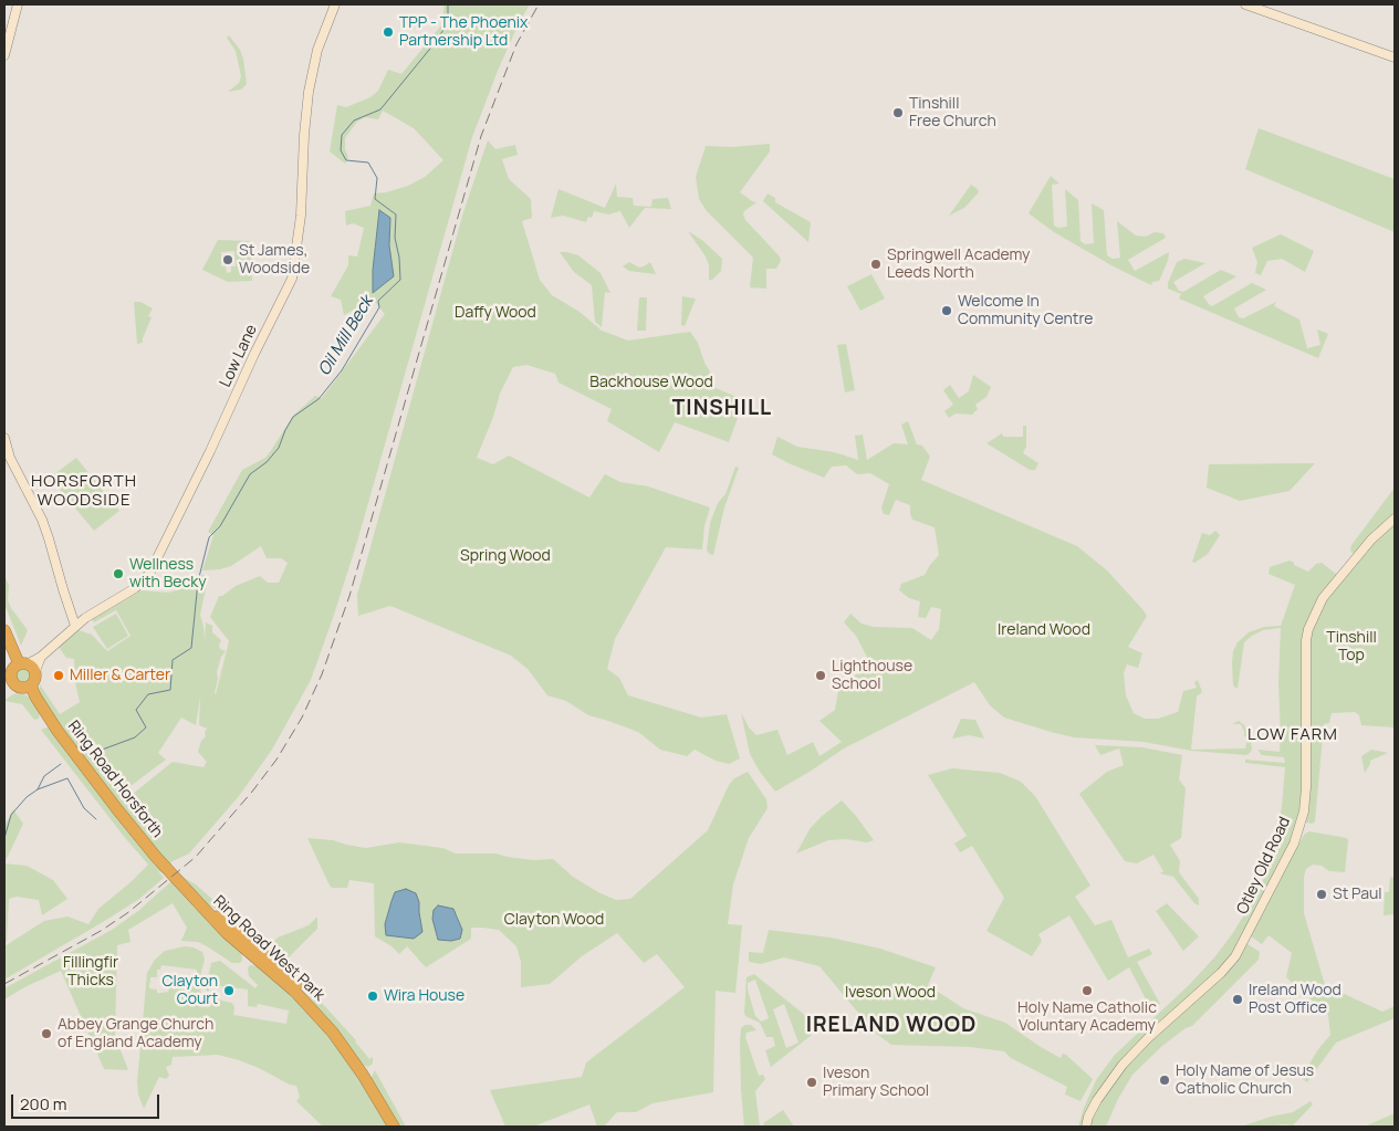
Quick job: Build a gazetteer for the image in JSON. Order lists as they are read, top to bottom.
{
  "streets": {
    "highway": ["Ring Road Horsforth", "Ring Road West Park"],
    "street": ["Low Lane", "Otley Old Road"]
  },
  "crossings": [
    ["Low Lane", "Ring Road Horsforth"],
    ["Ring Road Horsforth", "Ring Road West Park"]
  ],
  "districts": [
    "TINSHILL",
    "HORSFORTH WOODSIDE",
    "LOW FARM",
    "IRELAND WOOD"
  ],
  "water": ["Oil Mill Beck"],
  "parks": [
    "Daffy Wood",
    "Backhouse Wood",
    "Spring Wood",
    "Ireland Wood",
    "Tinshill Top",
    "Clayton Wood",
    "Fillingfir Thicks",
    "Iveson Wood"
  ],
  "places": [
    "TPP - The Phoenix Partnership Ltd",
    "Tinshill Free Church",
    "St James, Woodside",
    "Springwell Academy Leeds North",
    "Welcome In Community Centre",
    "Wellness with Becky",
    "Miller & Carter",
    "Lighthouse School",
    "St Paul",
    "Clayton Court",
    "Holy Name Catholic Voluntary Academy",
    "Wira House",
    "Ireland Wood Post Office",
    "Abbey Grange Church of England Academy",
    "Holy Name of Jesus Catholic Church",
    "Iveson Primary School"
  ],
  "scale_bar": "200 m"
}
